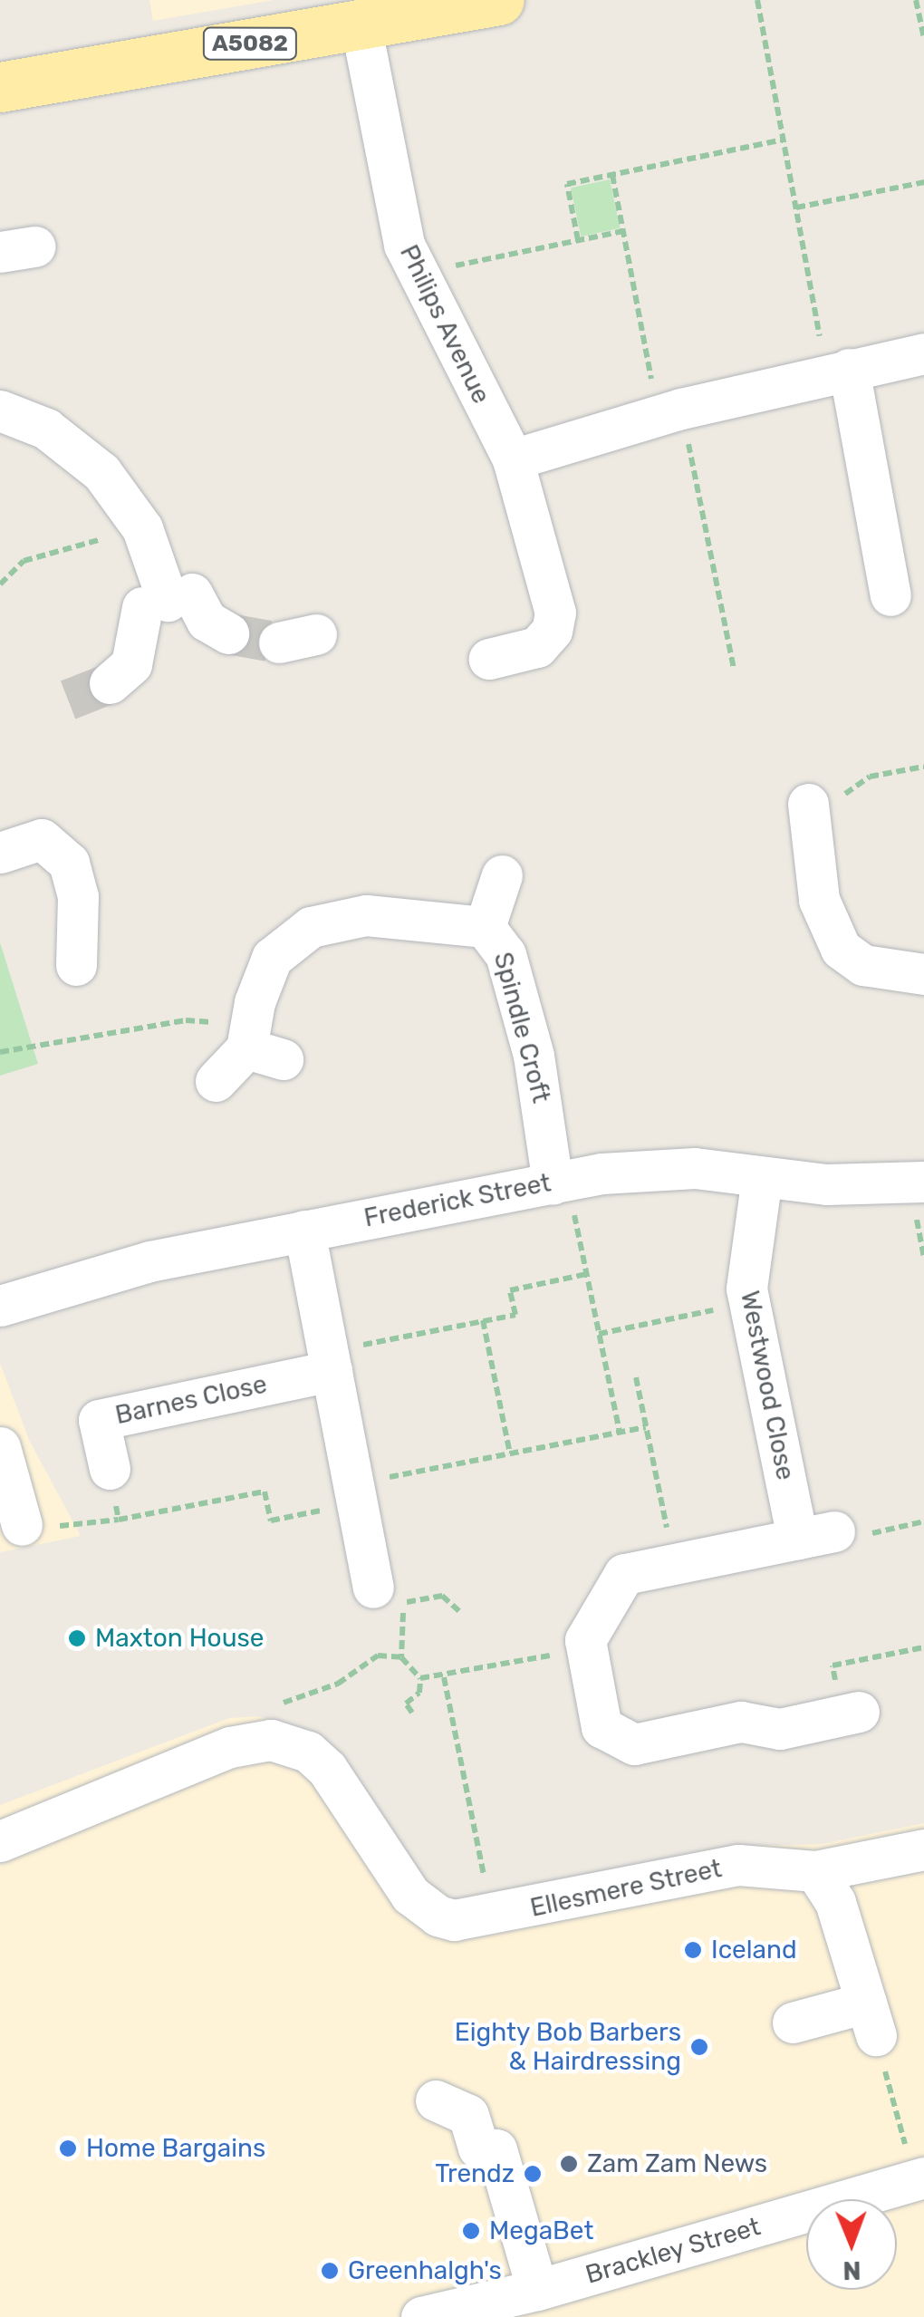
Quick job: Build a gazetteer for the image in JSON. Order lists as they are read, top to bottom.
{
  "streets": {
    "main road": ["A5082"],
    "street": [
      "Philips Avenue",
      "Spindle Croft",
      "Frederick Street",
      "Westwood Close",
      "Barnes Close",
      "Ellesmere Street",
      "Brackley Street"
    ]
  },
  "crossings": [
    ["A5082", "Philips Avenue"],
    ["Spindle Croft", "Frederick Street"],
    ["Frederick Street", "Westwood Close"]
  ],
  "places": [
    "Maxton House",
    "Iceland",
    "Eighty Bob Barbers & Hairdressing",
    "Home Bargains",
    "Zam Zam News",
    "Trendz",
    "MegaBet",
    "Greenhalgh's"
  ],
  "north": "bottom"
}
